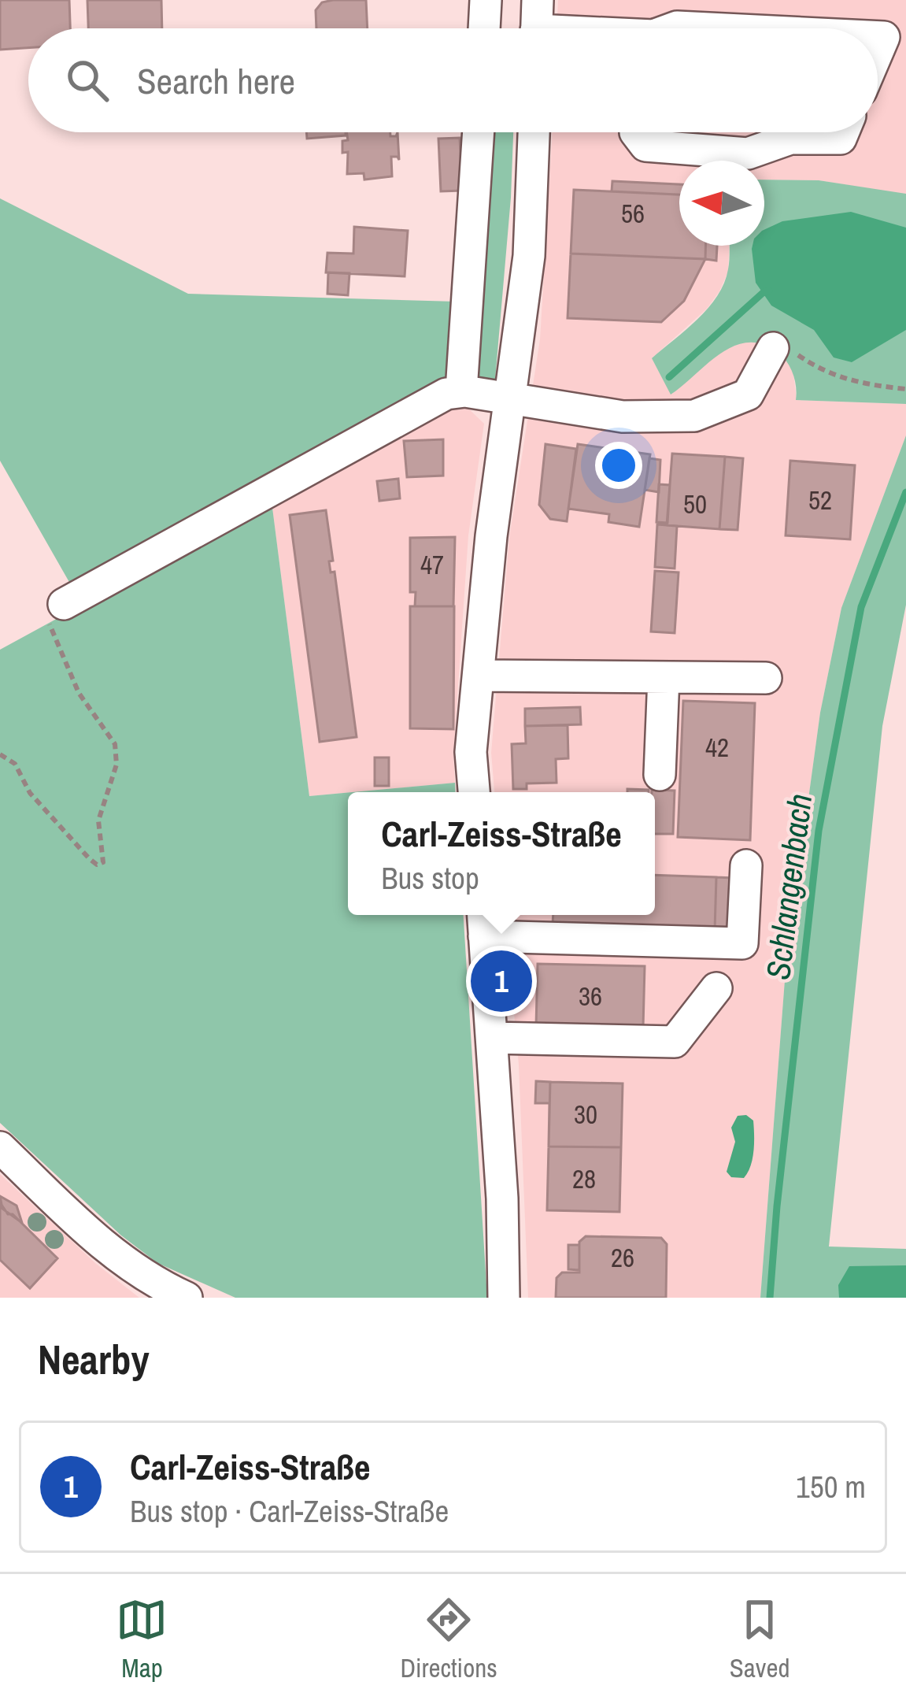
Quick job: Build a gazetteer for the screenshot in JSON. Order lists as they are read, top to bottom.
{
  "water": ["Schlangenbach"],
  "house_numbers": [
    "56",
    "52",
    "50",
    "47",
    "42",
    "36",
    "30",
    "28",
    "26"
  ],
  "north": "left",
  "page": {
    "search": "Search here",
    "popup": ["Carl-Zeiss-Straße", "Bus stop"],
    "pins": "1",
    "heading": "Nearby",
    "list": [
      {
        "mark": "1",
        "name": "Carl-Zeiss-Straße",
        "note": "Bus stop · Carl-Zeiss-Straße",
        "value": "150 m"
      }
    ],
    "nav": ["Map", "Directions", "Saved"]
  }
}
